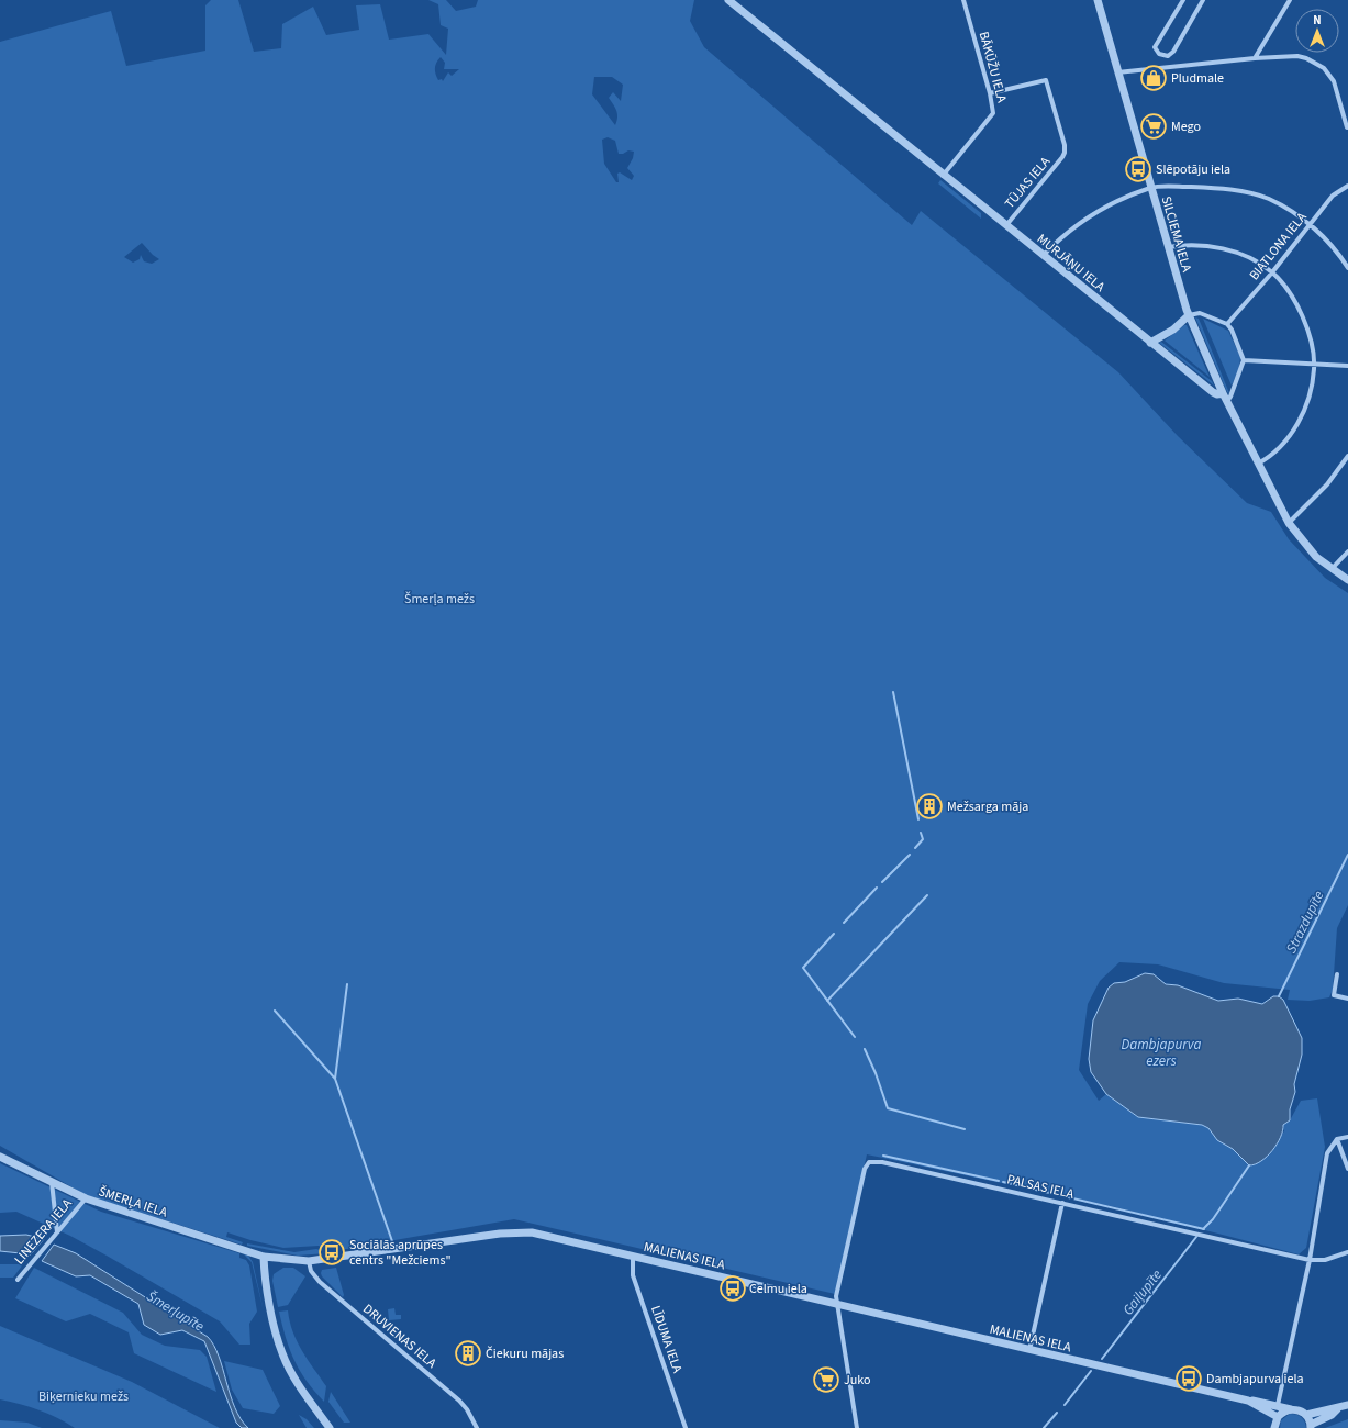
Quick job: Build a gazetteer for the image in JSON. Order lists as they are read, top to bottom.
{
  "streets": {
    "street": [
      "BĀKŪŽU IELA",
      "TŪJAS IELA",
      "SILCIEMA IELA",
      "BIATLONA IELA",
      "MURJĀŅU IELA",
      "PALSAS IELA",
      "ŠMERĻA IELA",
      "LINEZERA IELA",
      "MALIENAS IELA",
      "DRUVIENAS IELA",
      "LĪDUMA IELA"
    ]
  },
  "crossings": [
    ["BĀKŪŽU IELA", "TŪJAS IELA"],
    ["BĀKŪŽU IELA", "MURJĀŅU IELA"],
    ["TŪJAS IELA", "MURJĀŅU IELA"],
    ["SILCIEMA IELA", "MURJĀŅU IELA"],
    ["PALSAS IELA", "MALIENAS IELA"],
    ["ŠMERĻA IELA", "LINEZERA IELA"],
    ["ŠMERĻA IELA", "MALIENAS IELA"],
    ["MALIENAS IELA", "DRUVIENAS IELA"],
    ["MALIENAS IELA", "LĪDUMA IELA"]
  ],
  "water": [
    "Strazdupīte",
    "Dambjapurva ezers",
    "Gaiļupīte",
    "Šmerļupīte"
  ],
  "parks": ["Šmerļa mežs", "Biķernieku mežs"],
  "places": {
    "shop": ["Pludmale"],
    "supermarket": ["Mego", "Juko"],
    "bus stop": [
      "Slēpotāju iela",
      "Sociālās aprūpes centrs \"Mežciems\"",
      "Celmu iela",
      "Dambjapurva iela"
    ],
    "building": ["Mežsarga māja", "Čiekuru mājas"]
  },
  "north": "top"
}
